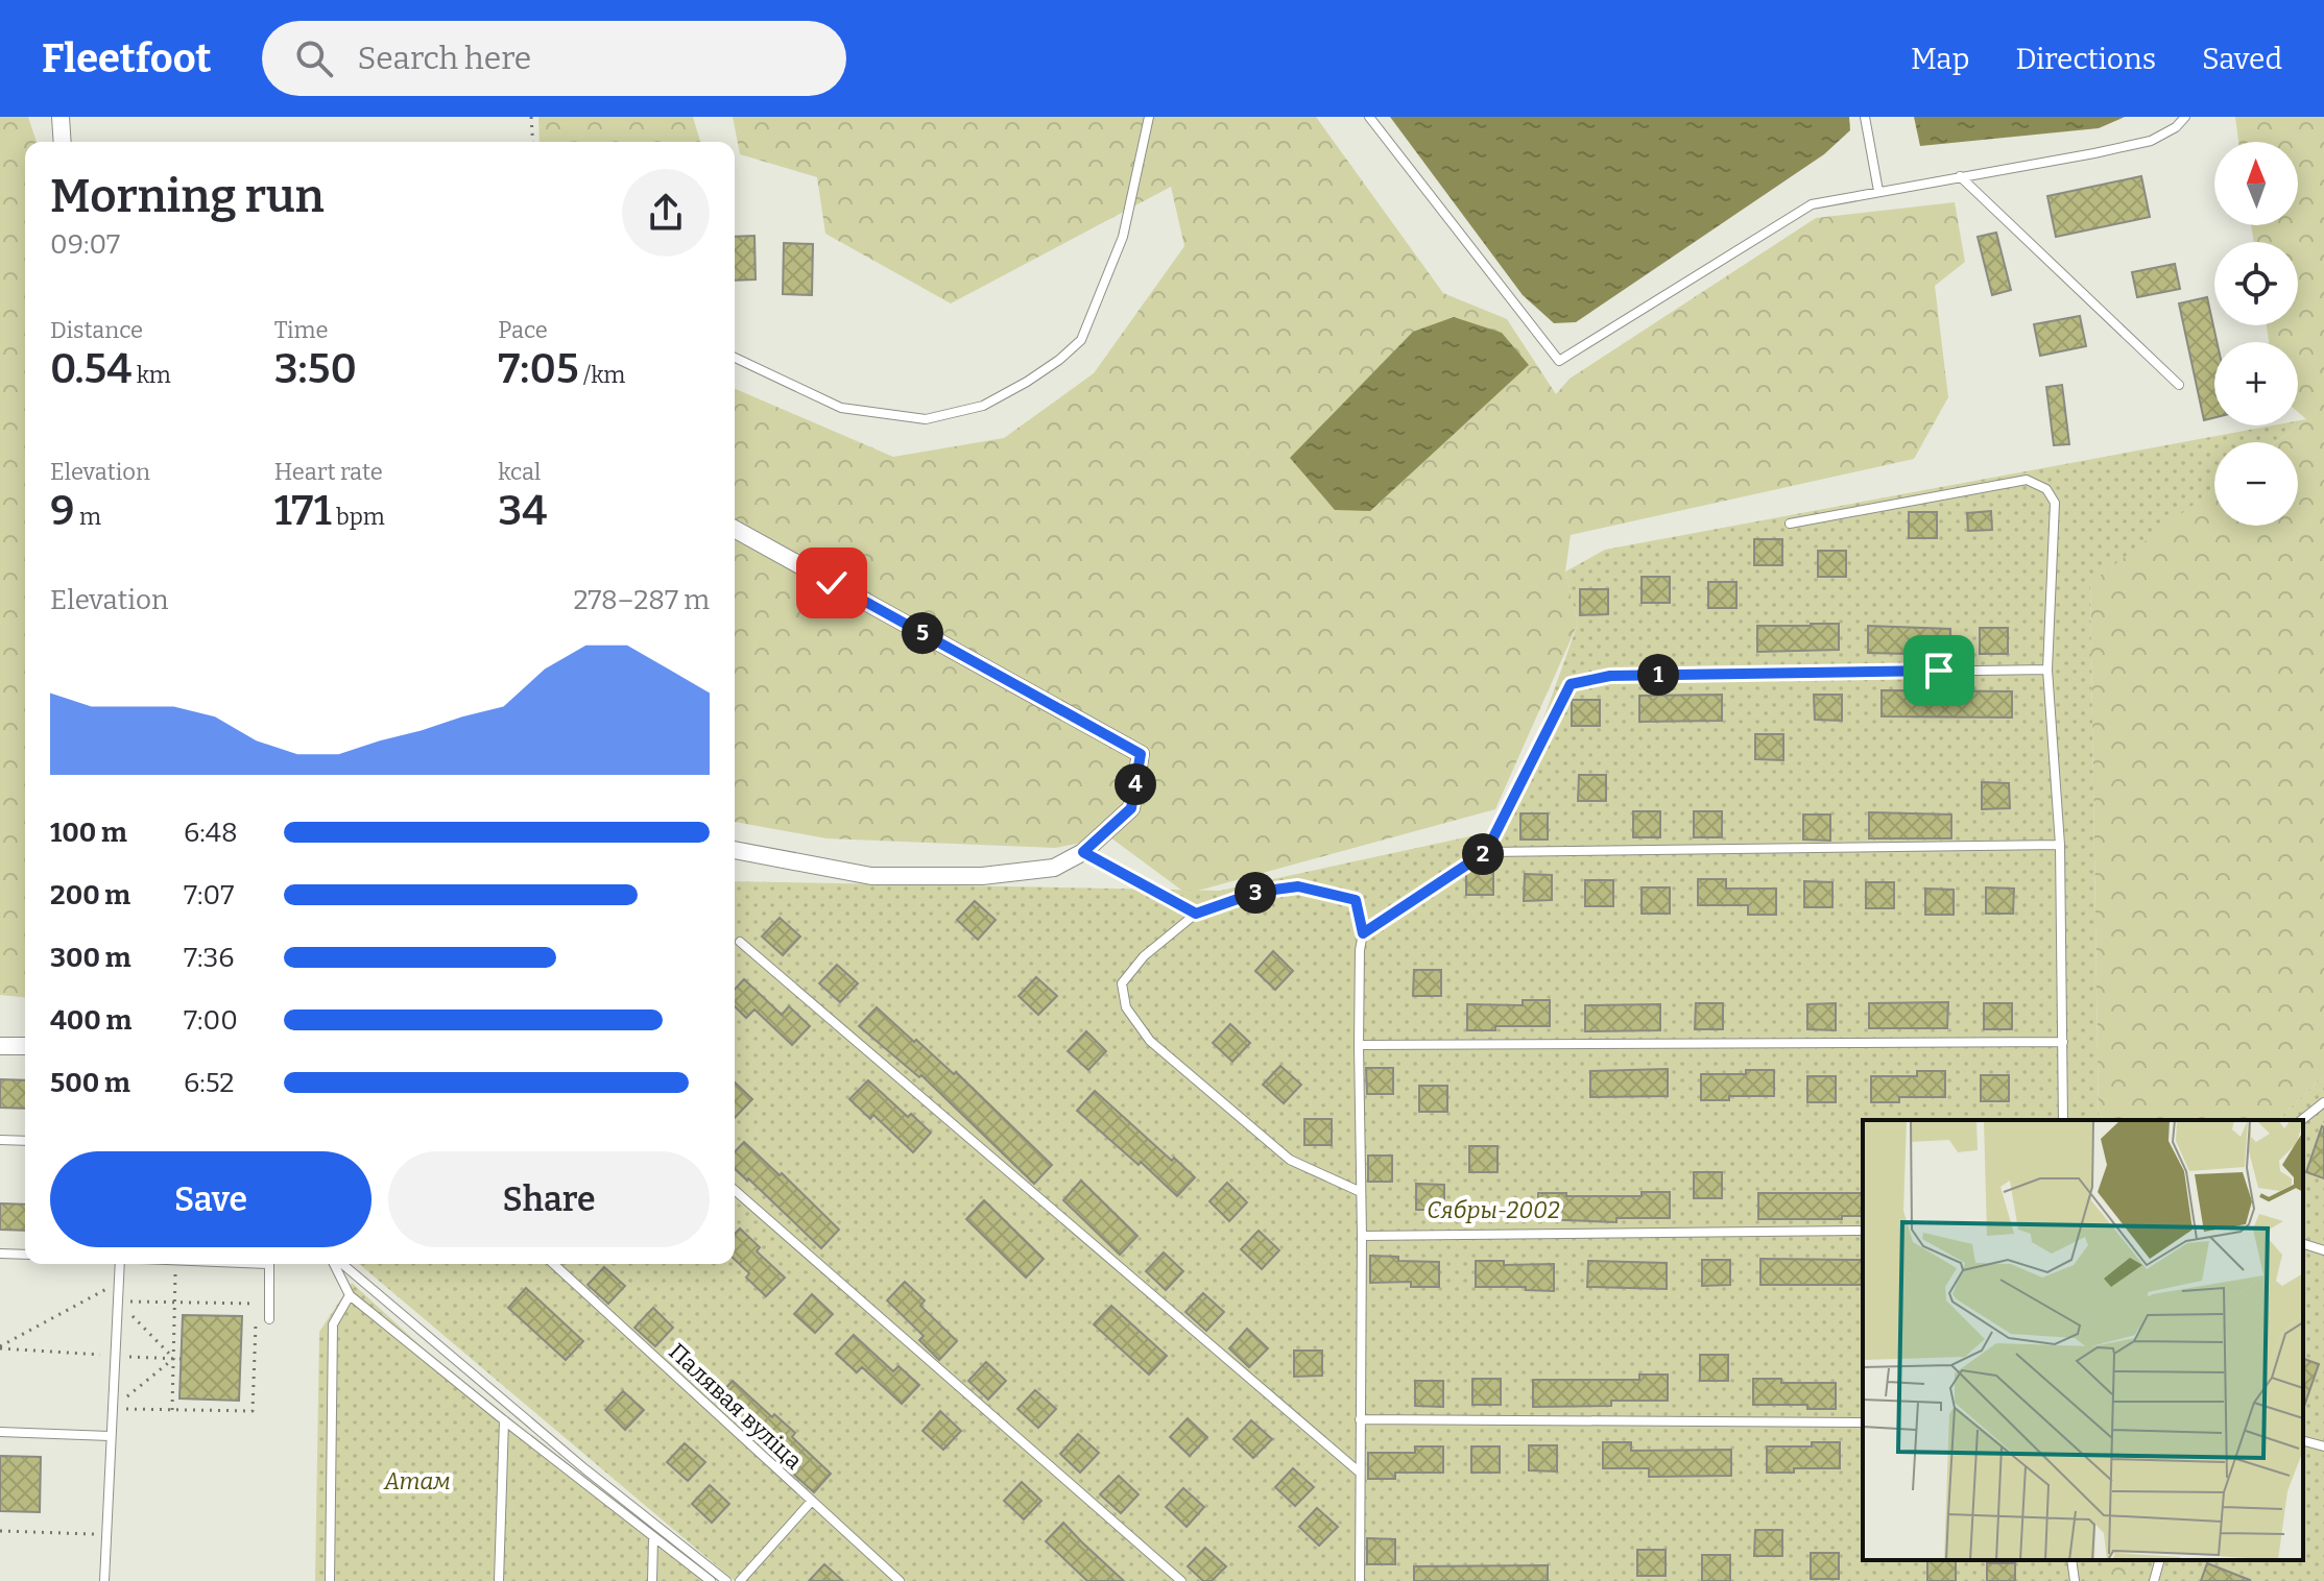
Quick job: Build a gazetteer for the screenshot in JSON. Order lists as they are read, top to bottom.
{
  "streets": {
    "lane": ["Палявая вуліца"]
  },
  "parks": ["Сябры-2002", "Атам"],
  "north": "top",
  "page": {
    "header": "Fleetfoot",
    "search": "Search here",
    "nav": ["Map", "Directions", "Saved"],
    "map_buttons": ["+", "−"],
    "heading": ["Morning run", "09:07"],
    "stats": [
      ["Distance", "0.54 km"],
      ["Time", "3:50"],
      ["Pace", "7:05 /km"],
      ["Elevation", "9 m"],
      ["Heart rate", "171 bpm"],
      ["kcal", "34"]
    ],
    "chart": ["Elevation", "278–287 m"],
    "pins": [
      "5",
      "1",
      "4",
      "2",
      "3"
    ],
    "list": [
      {
        "name": "100 m",
        "note": "6:48"
      },
      {
        "name": "200 m",
        "note": "7:07"
      },
      {
        "name": "300 m",
        "note": "7:36"
      },
      {
        "name": "400 m",
        "note": "7:00"
      },
      {
        "name": "500 m",
        "note": "6:52"
      }
    ],
    "buttons": ["Save", "Share"]
  }
}
